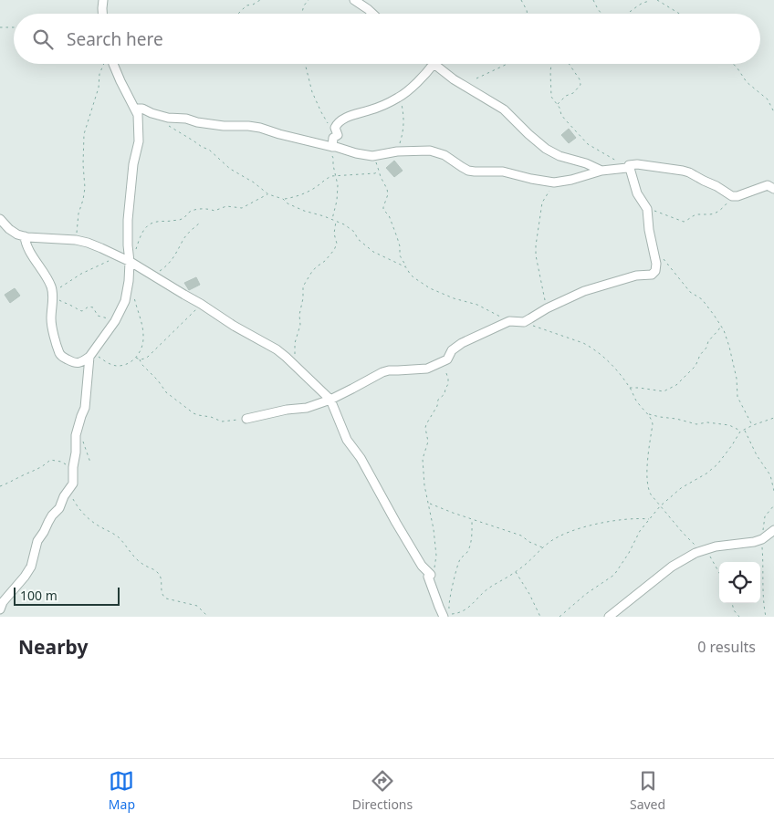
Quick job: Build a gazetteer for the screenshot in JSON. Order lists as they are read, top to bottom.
{
  "scale_bar": "100 m",
  "page": {
    "search": "Search here",
    "scale": "100 m",
    "heading": ["Nearby", "0 results"],
    "nav": ["Map", "Directions", "Saved"]
  }
}
